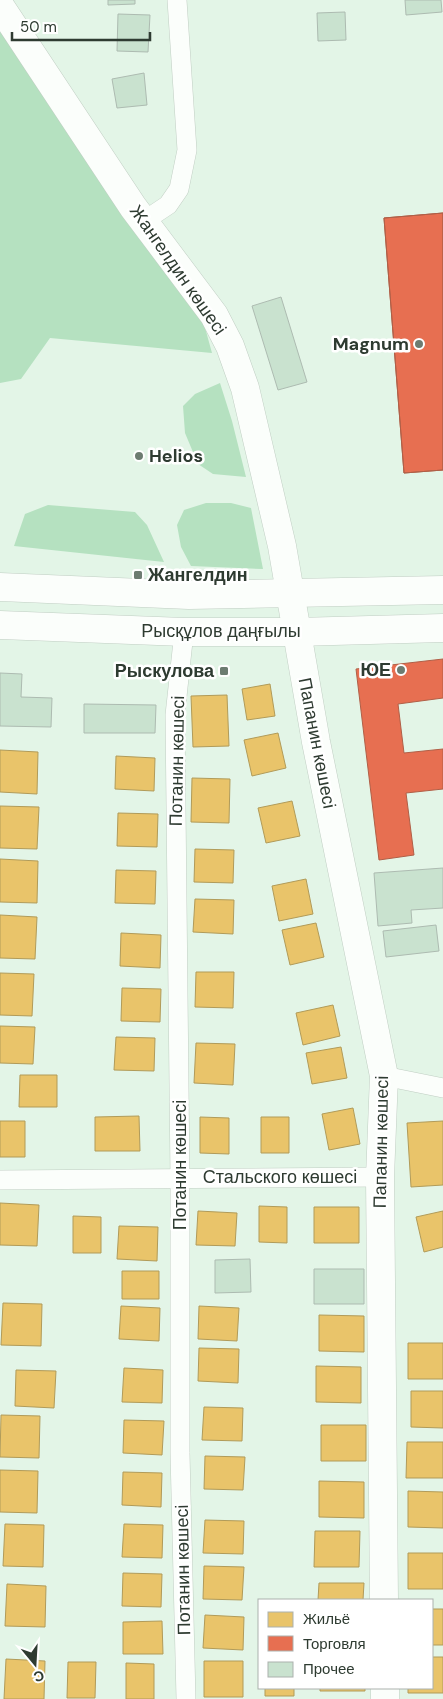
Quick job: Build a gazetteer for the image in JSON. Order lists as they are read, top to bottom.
{
  "streets": {
    "main road": ["Жангелдин көшесі", "Рысқұлов даңғылы", "Папанин көшесі"],
    "street": ["Потанин көшесі", "Стальского көшесі"]
  },
  "crossings": [
    ["Жангелдин көшесі", "Рысқұлов даңғылы"],
    ["Жангелдин көшесі", "Папанин көшесі"],
    ["Рысқұлов даңғылы", "Папанин көшесі"],
    ["Рысқұлов даңғылы", "Потанин көшесі"],
    ["Папанин көшесі", "Стальского көшесі"],
    ["Потанин көшесі", "Стальского көшесі"]
  ],
  "places": {
    "other": ["Magnum", "Helios", "ЮЕ"],
    "transit": ["Жангелдин", "Рыскулова"]
  },
  "legend": ["Жильё", "Торговля", "Прочее"],
  "scale_bar": "50 m",
  "north": "bottom"
}
